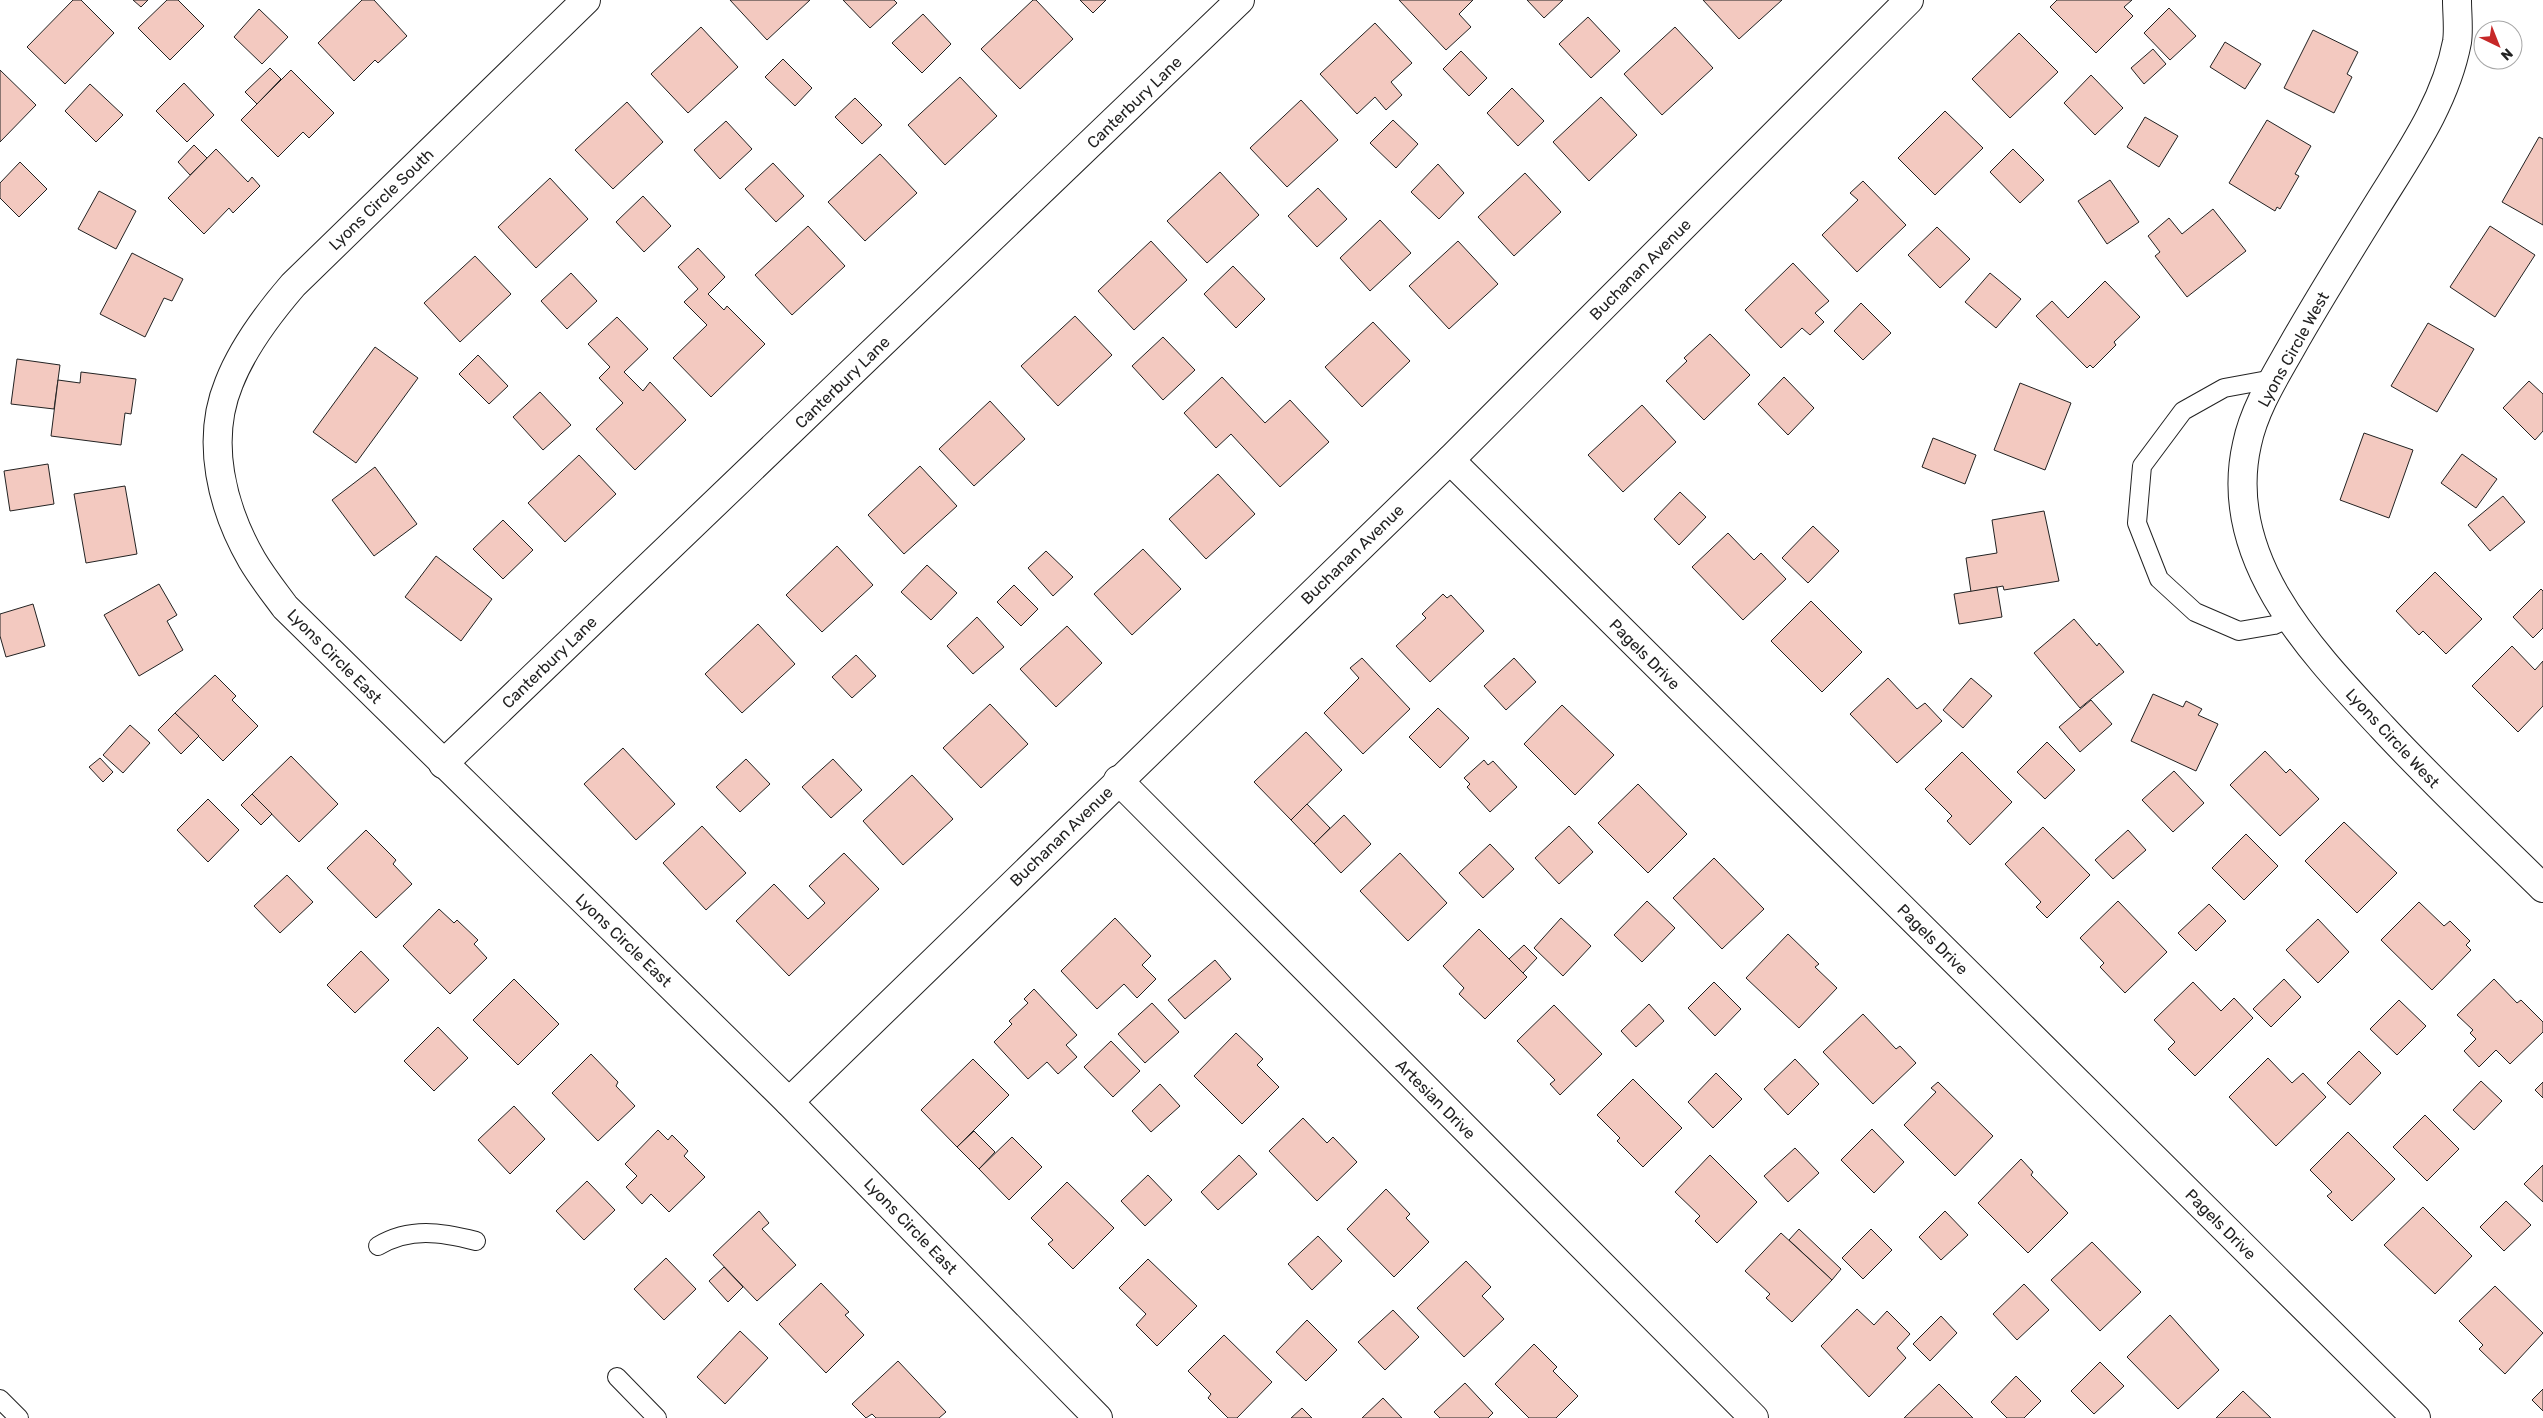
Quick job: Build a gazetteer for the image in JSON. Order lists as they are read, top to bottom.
{
  "streets": {
    "street": [
      "Canterbury Lane",
      "Lyons Circle South",
      "Buchanan Avenue",
      "Lyons Circle West",
      "Pagels Drive",
      "Lyons Circle East",
      "Artesian Drive"
    ]
  },
  "crossings": [
    ["Canterbury Lane", "Lyons Circle East"],
    ["Lyons Circle South", "Lyons Circle East"],
    ["Buchanan Avenue", "Pagels Drive"],
    ["Buchanan Avenue", "Lyons Circle East"],
    ["Buchanan Avenue", "Artesian Drive"]
  ],
  "north": "bottom right"
}
